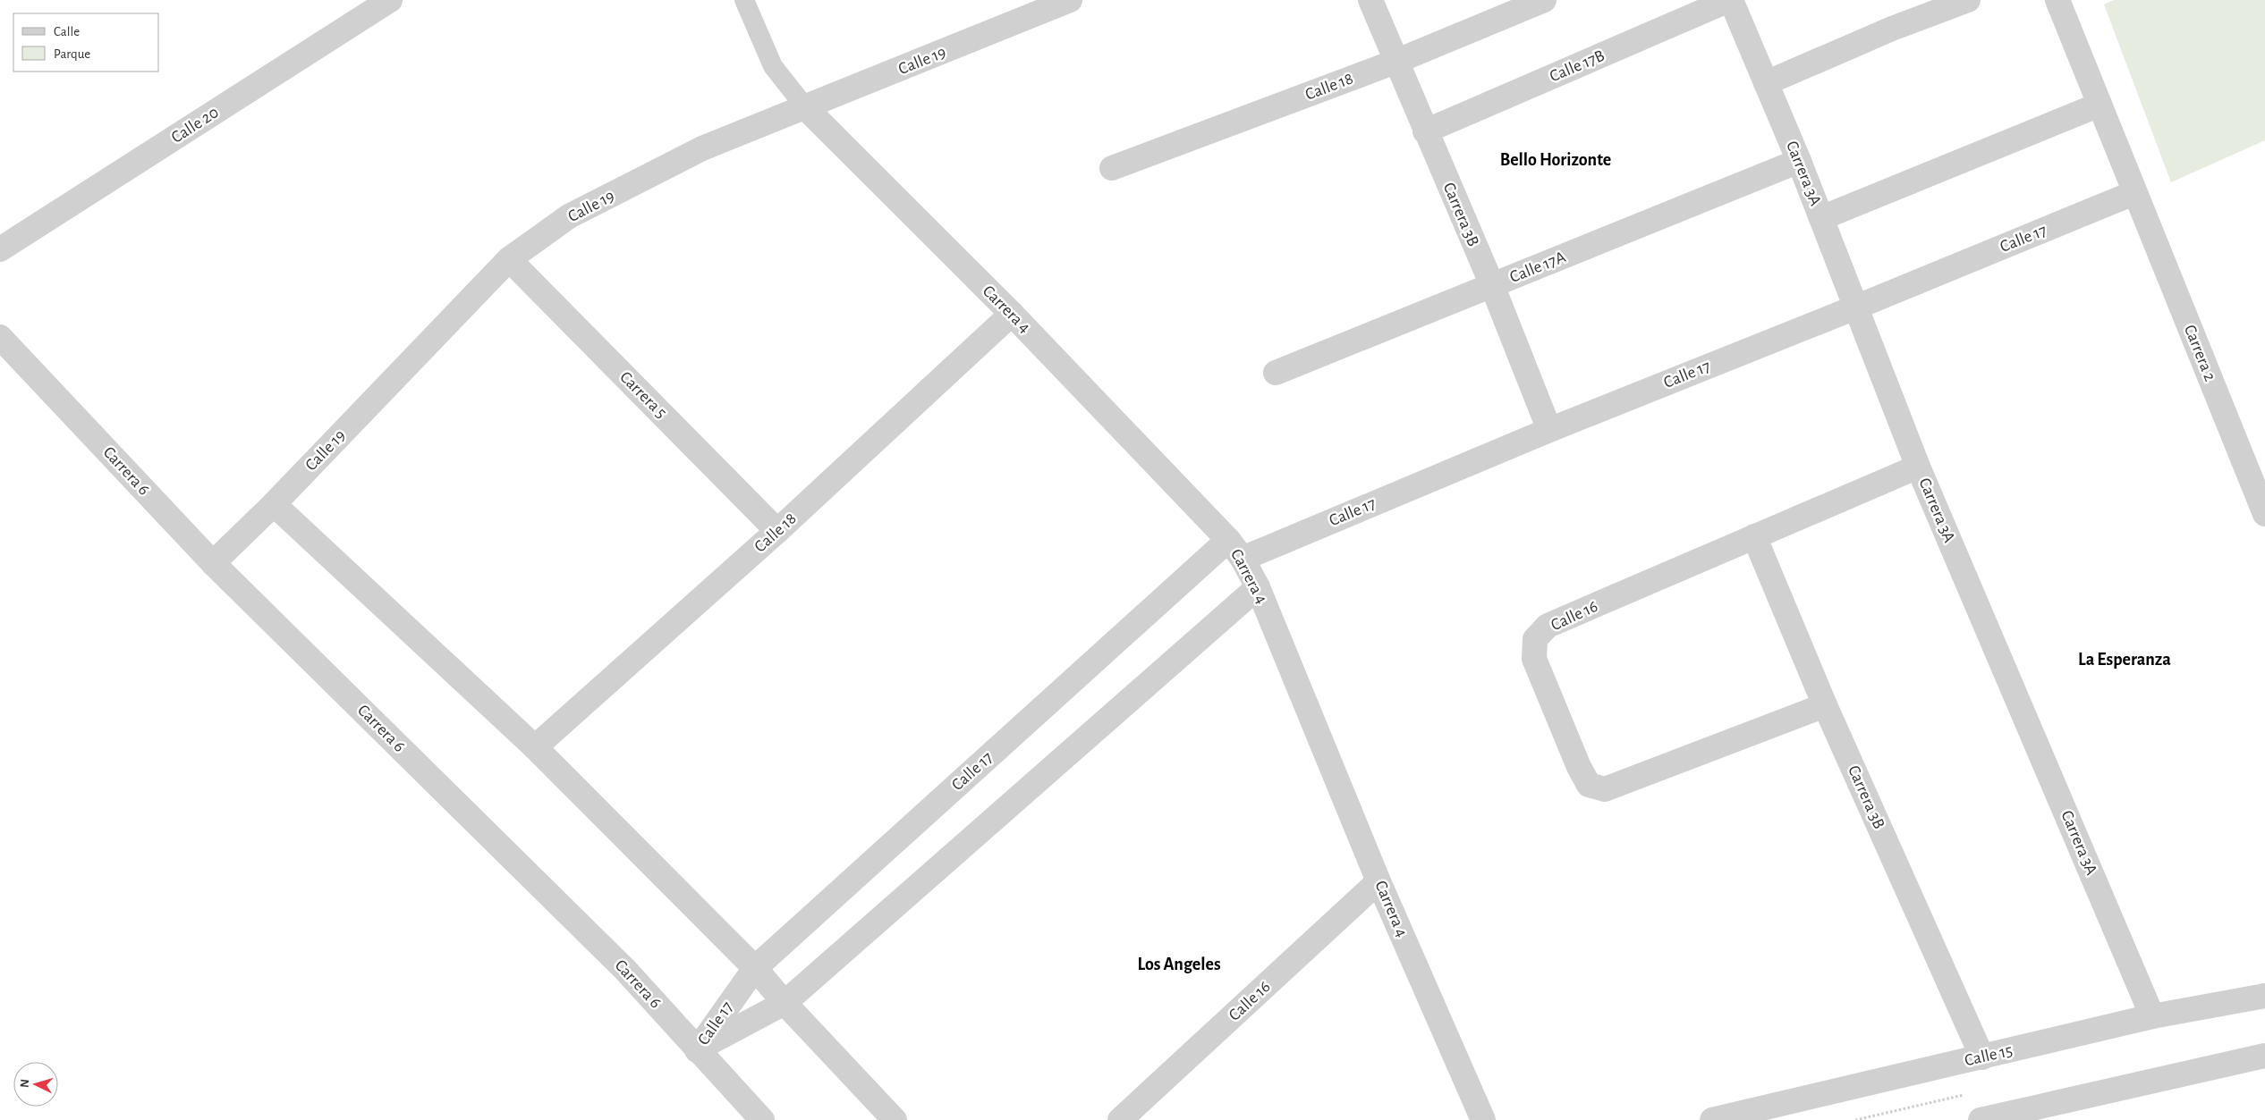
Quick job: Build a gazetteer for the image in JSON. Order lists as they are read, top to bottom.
{
  "streets": {
    "street": [
      "Calle 19",
      "Calle 17B",
      "Calle 18",
      "Calle 20",
      "Carrera 3A",
      "Carrera 3B",
      "Calle 17",
      "Calle 17A",
      "Carrera 4",
      "Carrera 2",
      "Carrera 5",
      "Carrera 6",
      "Calle 16",
      "Calle 15"
    ]
  },
  "crossings": [
    ["Calle 19", "Carrera 4"],
    ["Calle 19", "Carrera 5"],
    ["Calle 19", "Carrera 6"],
    ["Calle 17B", "Carrera 3A"],
    ["Calle 17B", "Carrera 3B"],
    ["Calle 18", "Carrera 3B"],
    ["Calle 18", "Carrera 4"],
    ["Calle 18", "Carrera 5"],
    ["Carrera 3A", "Calle 17"],
    ["Carrera 3A", "Calle 17A"],
    ["Carrera 3A", "Calle 16"],
    ["Carrera 3A", "Calle 15"],
    ["Carrera 3B", "Calle 17"],
    ["Carrera 3B", "Calle 17A"],
    ["Carrera 3B", "Calle 16"],
    ["Carrera 3B", "Calle 15"],
    ["Calle 17", "Carrera 4"],
    ["Calle 17", "Carrera 2"],
    ["Calle 17", "Carrera 6"],
    ["Carrera 4", "Calle 16"]
  ],
  "districts": ["Bello Horizonte", "La Esperanza", "Los Angeles"],
  "legend": ["Calle", "Parque"],
  "north": "left"
}
